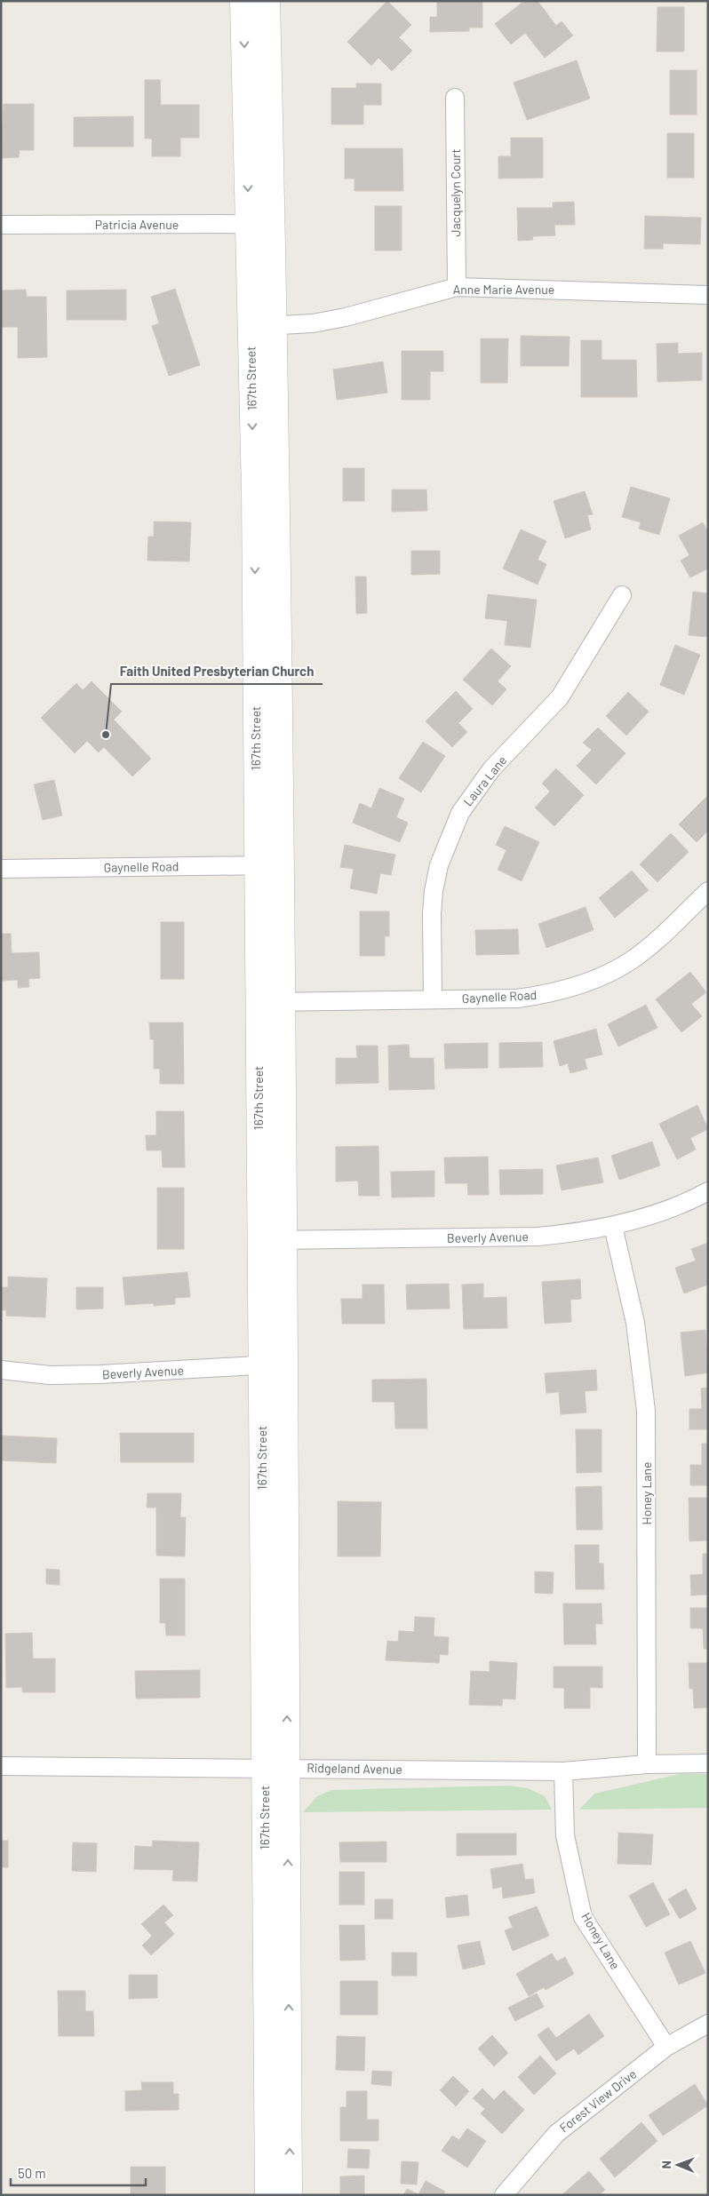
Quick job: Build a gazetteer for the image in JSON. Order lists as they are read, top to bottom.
{
  "streets": {
    "main road": ["167th Street"],
    "street": [
      "Jacquelyn Court",
      "Patricia Avenue",
      "Anne Marie Avenue",
      "Laura Lane",
      "Gaynelle Road",
      "Beverly Avenue",
      "Honey Lane",
      "Ridgeland Avenue",
      "Forest View Drive"
    ]
  },
  "crossings": [
    ["Jacquelyn Court", "Anne Marie Avenue"],
    ["Patricia Avenue", "167th Street"],
    ["Anne Marie Avenue", "167th Street"],
    ["167th Street", "Gaynelle Road"],
    ["167th Street", "Beverly Avenue"],
    ["167th Street", "Ridgeland Avenue"],
    ["Laura Lane", "Gaynelle Road"],
    ["Beverly Avenue", "Honey Lane"],
    ["Honey Lane", "Ridgeland Avenue"],
    ["Honey Lane", "Forest View Drive"]
  ],
  "places": ["Faith United Presbyterian Church"],
  "scale_bar": "50 m",
  "north": "left"
}
